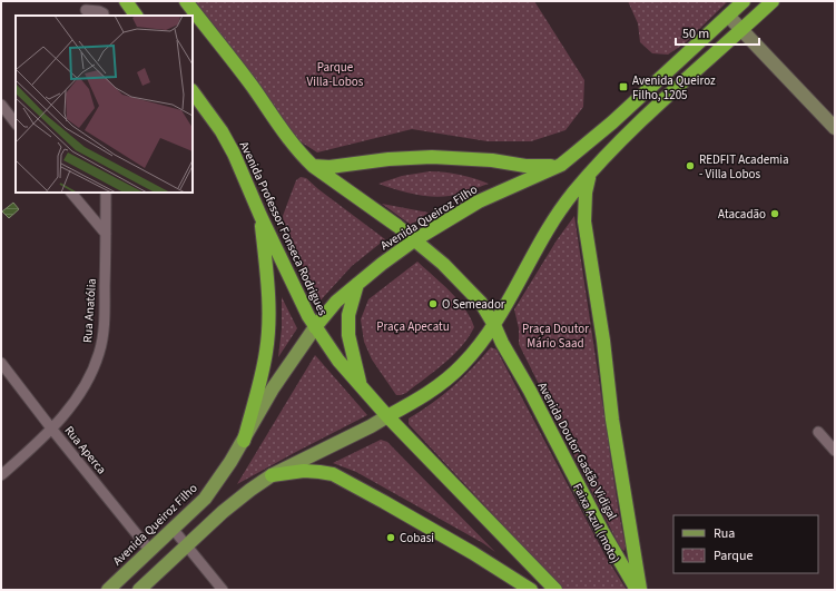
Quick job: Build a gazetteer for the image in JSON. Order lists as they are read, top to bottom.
{
  "streets": {
    "highway": ["Avenida Queiroz Filho", "Avenida Professor Fonseca Rodrigues", "Avenida Doutor Gastão Vidigal"],
    "street": ["Rua Anatólia", "Rua Aperca"]
  },
  "crossings": [
    ["Avenida Queiroz Filho", "Avenida Professor Fonseca Rodrigues"],
    ["Avenida Queiroz Filho", "Rua Aperca"],
    ["Avenida Queiroz Filho", "Avenida Doutor Gastão Vidigal"],
    ["Avenida Professor Fonseca Rodrigues", "Avenida Doutor Gastão Vidigal"],
    ["Rua Anatólia", "Rua Aperca"]
  ],
  "parks": ["Parque Villa-Lobos", "Praça Apecatu", "Praça Doutor Mário Saad"],
  "places": {
    "transit": ["Avenida Queiroz Filho, 1205"],
    "other": [
      "REDFIT Academia - Villa Lobos",
      "Atacadão",
      "O Semeador",
      "Cobasi"
    ]
  },
  "legend": ["Rua", "Parque"],
  "scale_bar": "50 m"
}
